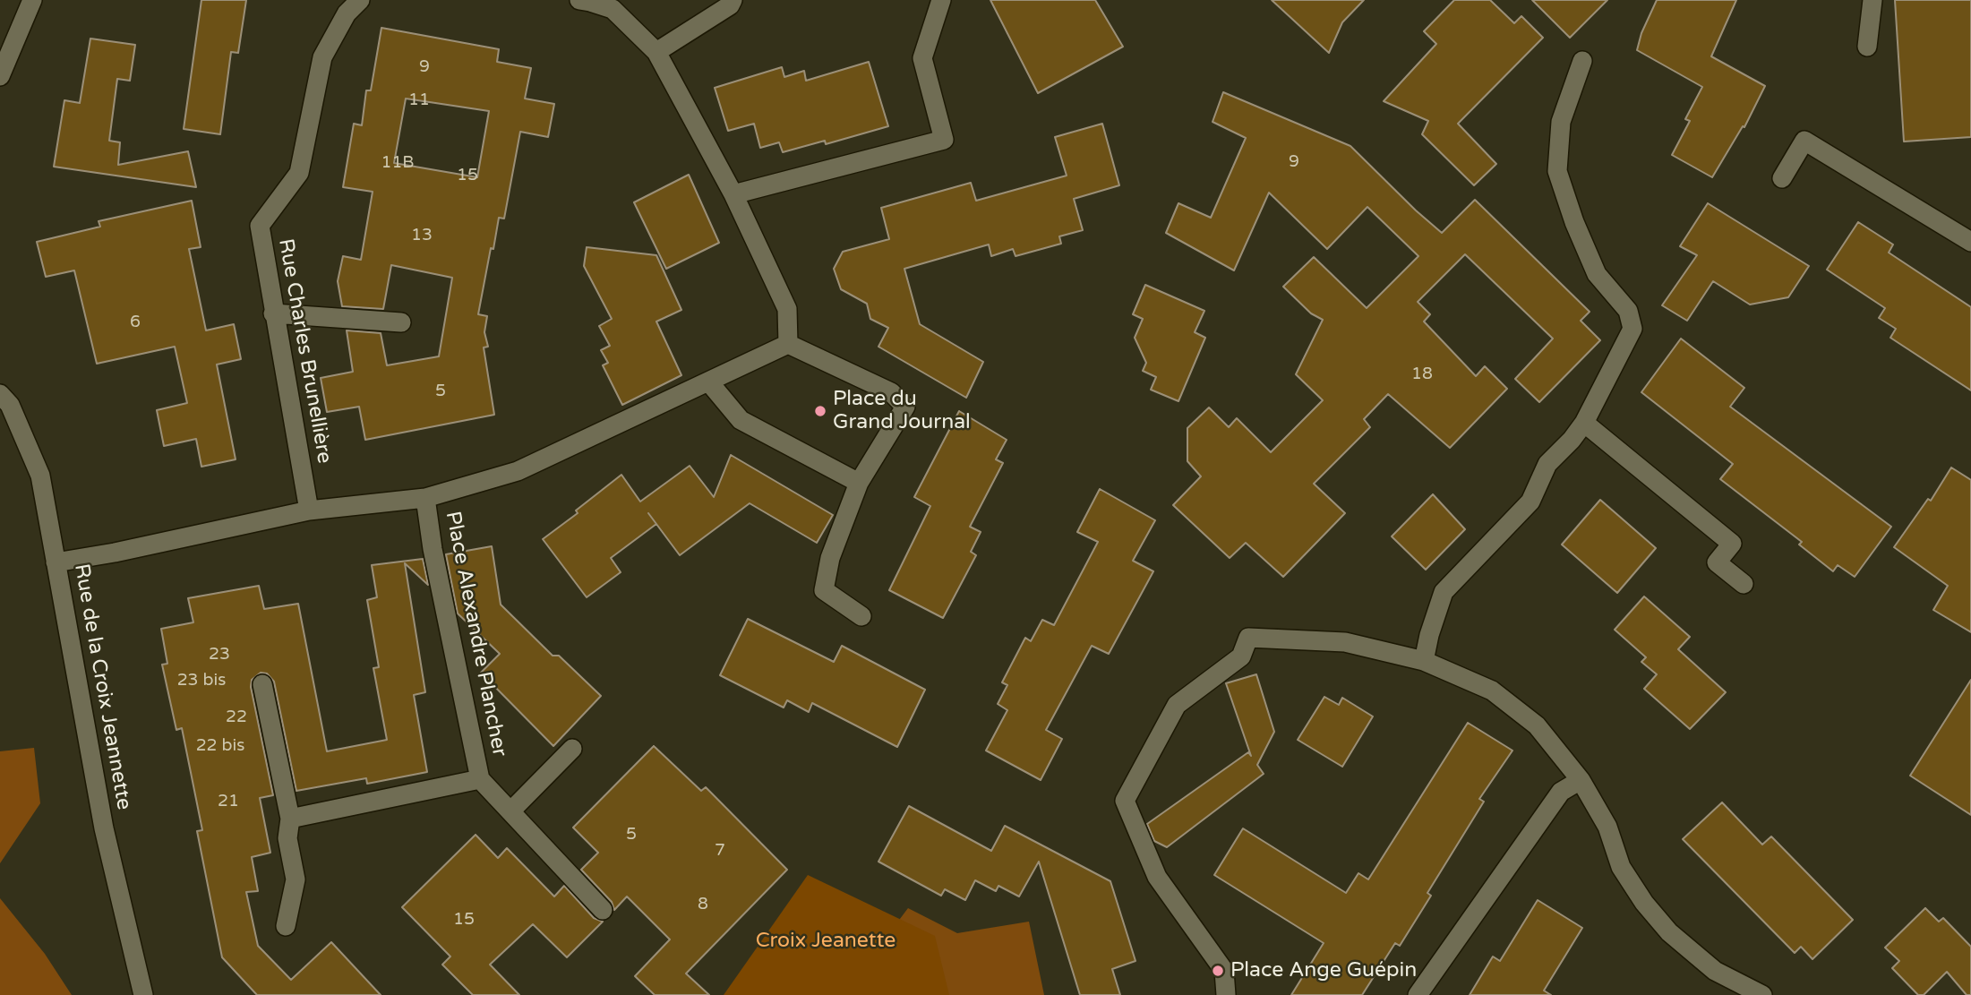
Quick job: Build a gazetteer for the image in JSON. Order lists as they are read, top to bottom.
{
  "streets": {
    "street": ["Rue Charles Brunellière", "Place Alexandre Plancher", "Rue de la Croix Jeannette"]
  },
  "parks": ["Croix Jeanette"],
  "places": ["Place du Grand Journal", "Place Ange Guépin"],
  "house_numbers": [
    "9",
    "11",
    "9",
    "11B",
    "15",
    "13",
    "6",
    "18",
    "5",
    "23",
    "23 bis",
    "22",
    "22 bis",
    "21",
    "5",
    "7",
    "8",
    "15"
  ]
}
